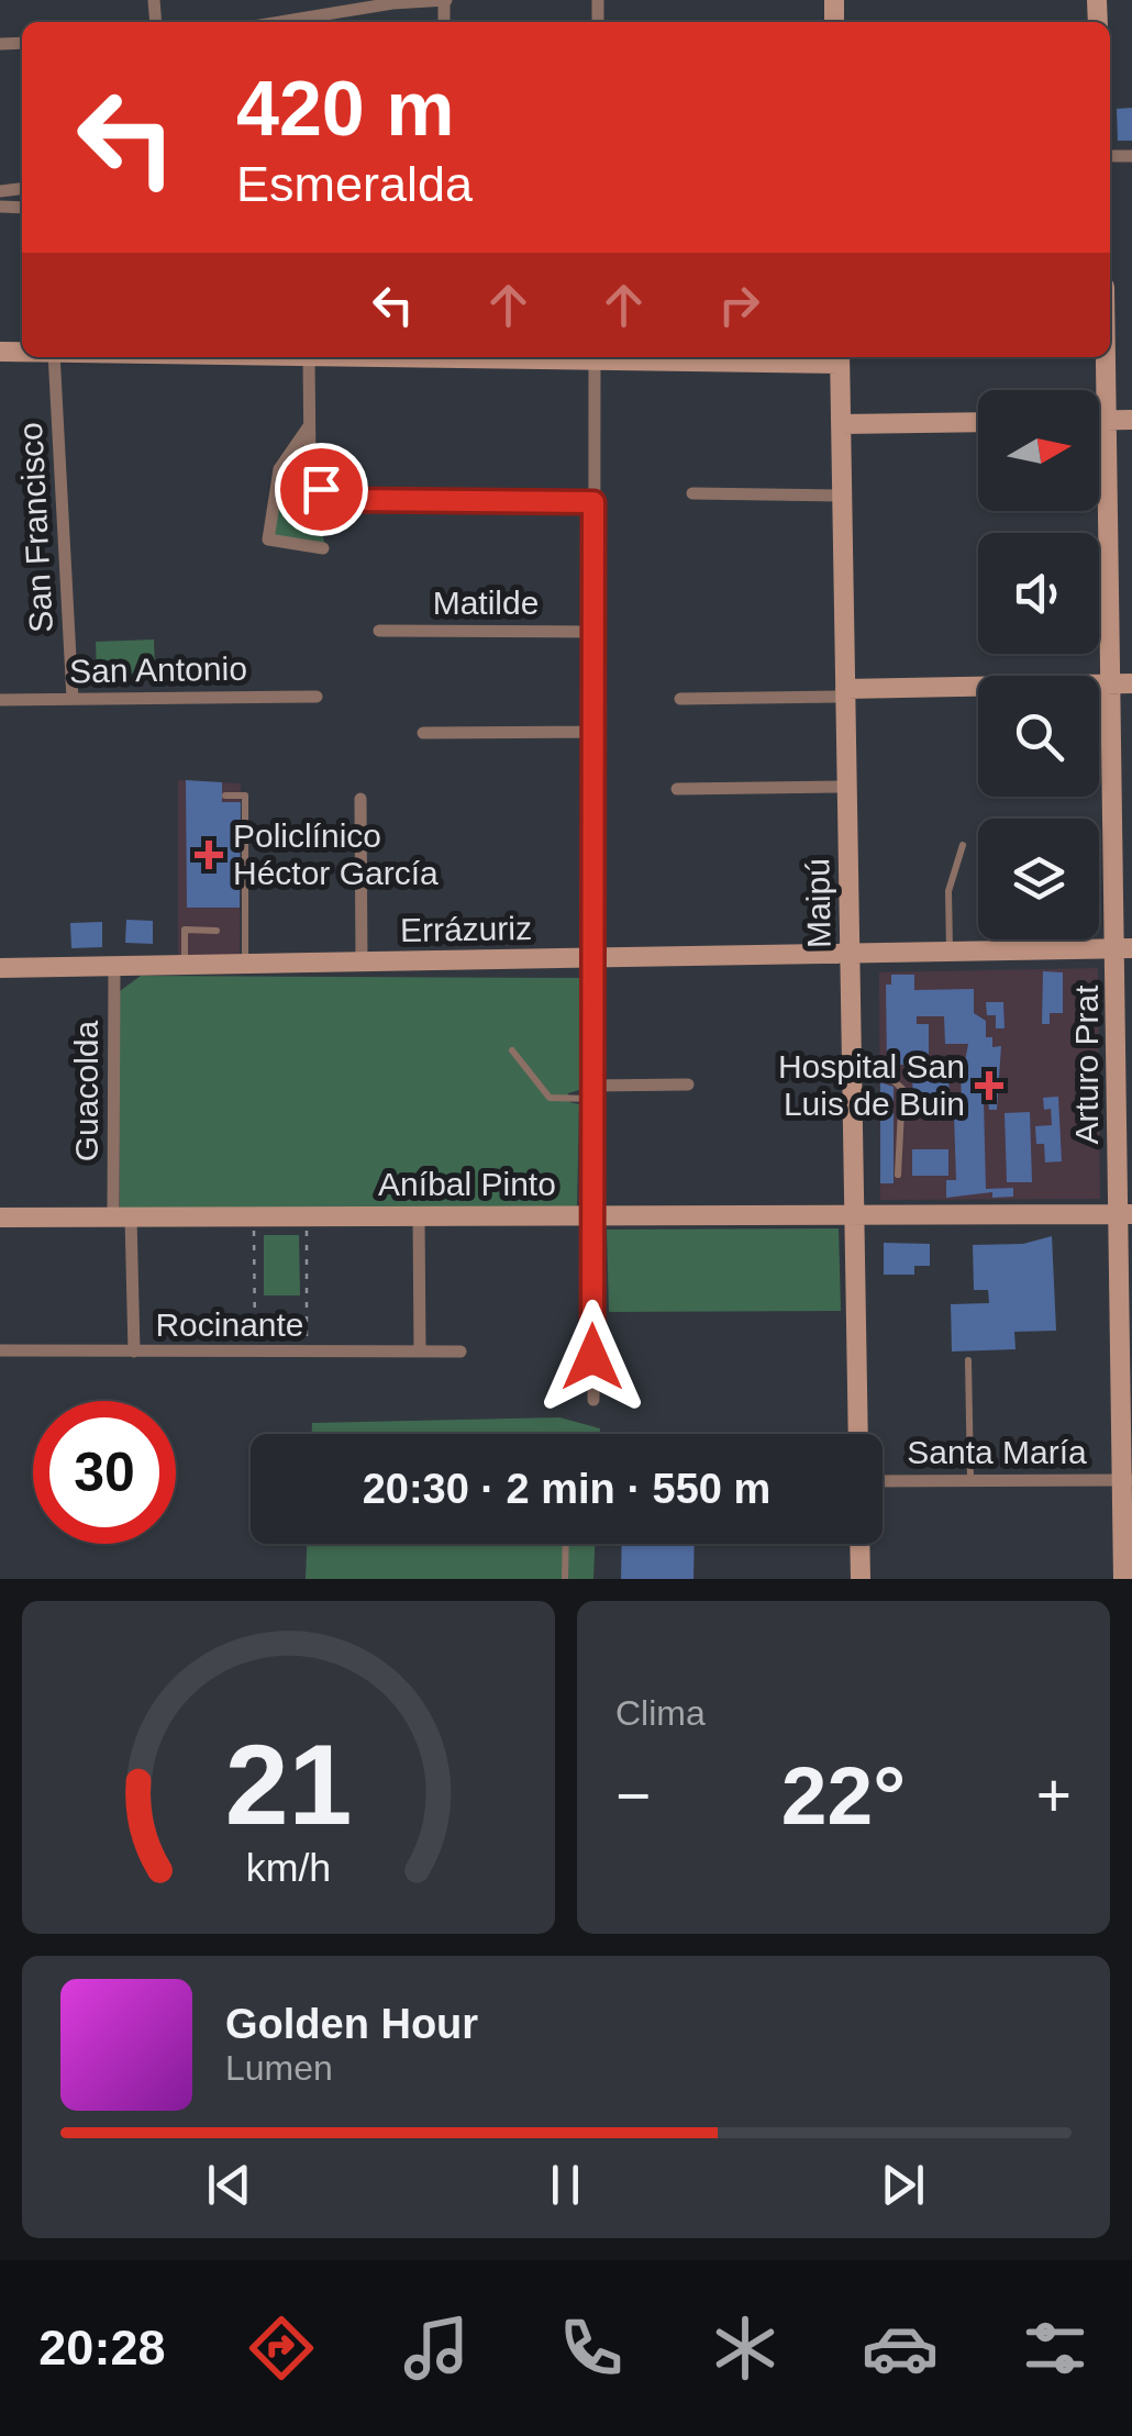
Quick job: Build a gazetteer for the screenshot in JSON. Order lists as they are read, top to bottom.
{
  "streets": {
    "street": [
      "San Francisco",
      "Matilde",
      "San Antonio",
      "Maipú",
      "Errázuriz",
      "Arturo Prat",
      "Guacolda",
      "Aníbal Pinto",
      "Rocinante",
      "Santa María"
    ]
  },
  "crossings": [
    ["San Francisco", "San Antonio"],
    ["Maipú", "Errázuriz"],
    ["Maipú", "Aníbal Pinto"],
    ["Errázuriz", "Arturo Prat"],
    ["Errázuriz", "Guacolda"],
    ["Arturo Prat", "Aníbal Pinto"],
    ["Arturo Prat", "Santa María"],
    ["Guacolda", "Aníbal Pinto"],
    ["Guacolda", "Rocinante"]
  ],
  "places": {
    "health": ["Policlínico Héctor García", "Hospital San Luis de Buin"]
  },
  "north": "right",
  "page": {
    "turn": ["420 m", "Esmeralda"],
    "limit": "30",
    "trip": "20:30 · 2 min · 550 m",
    "tile": "Clima",
    "heat": ["−", "22°", "+"],
    "song": ["Golden Hour", "Lumen"],
    "tabs": "20:28",
    "gauge": ["21", "km/h"]
  }
}
